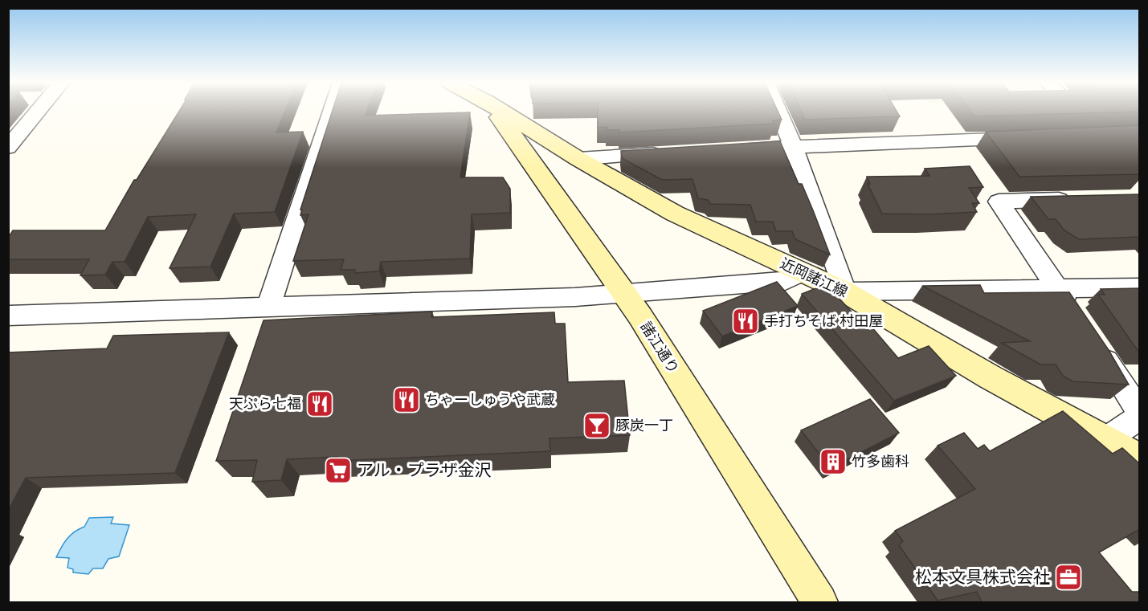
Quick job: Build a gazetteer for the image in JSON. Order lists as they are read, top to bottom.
{
  "streets": {
    "main road": ["近岡諸江線", "諸江通り"]
  },
  "places": {
    "restaurant": ["手打ちそば 村田屋", "ちゃーしゅうや武蔵", "天ぷら七福"],
    "bar": ["豚炭一丁"],
    "building": ["竹多歯科"],
    "supermarket": ["アル・プラザ金沢"],
    "office": ["松本文具株式会社"]
  }
}
